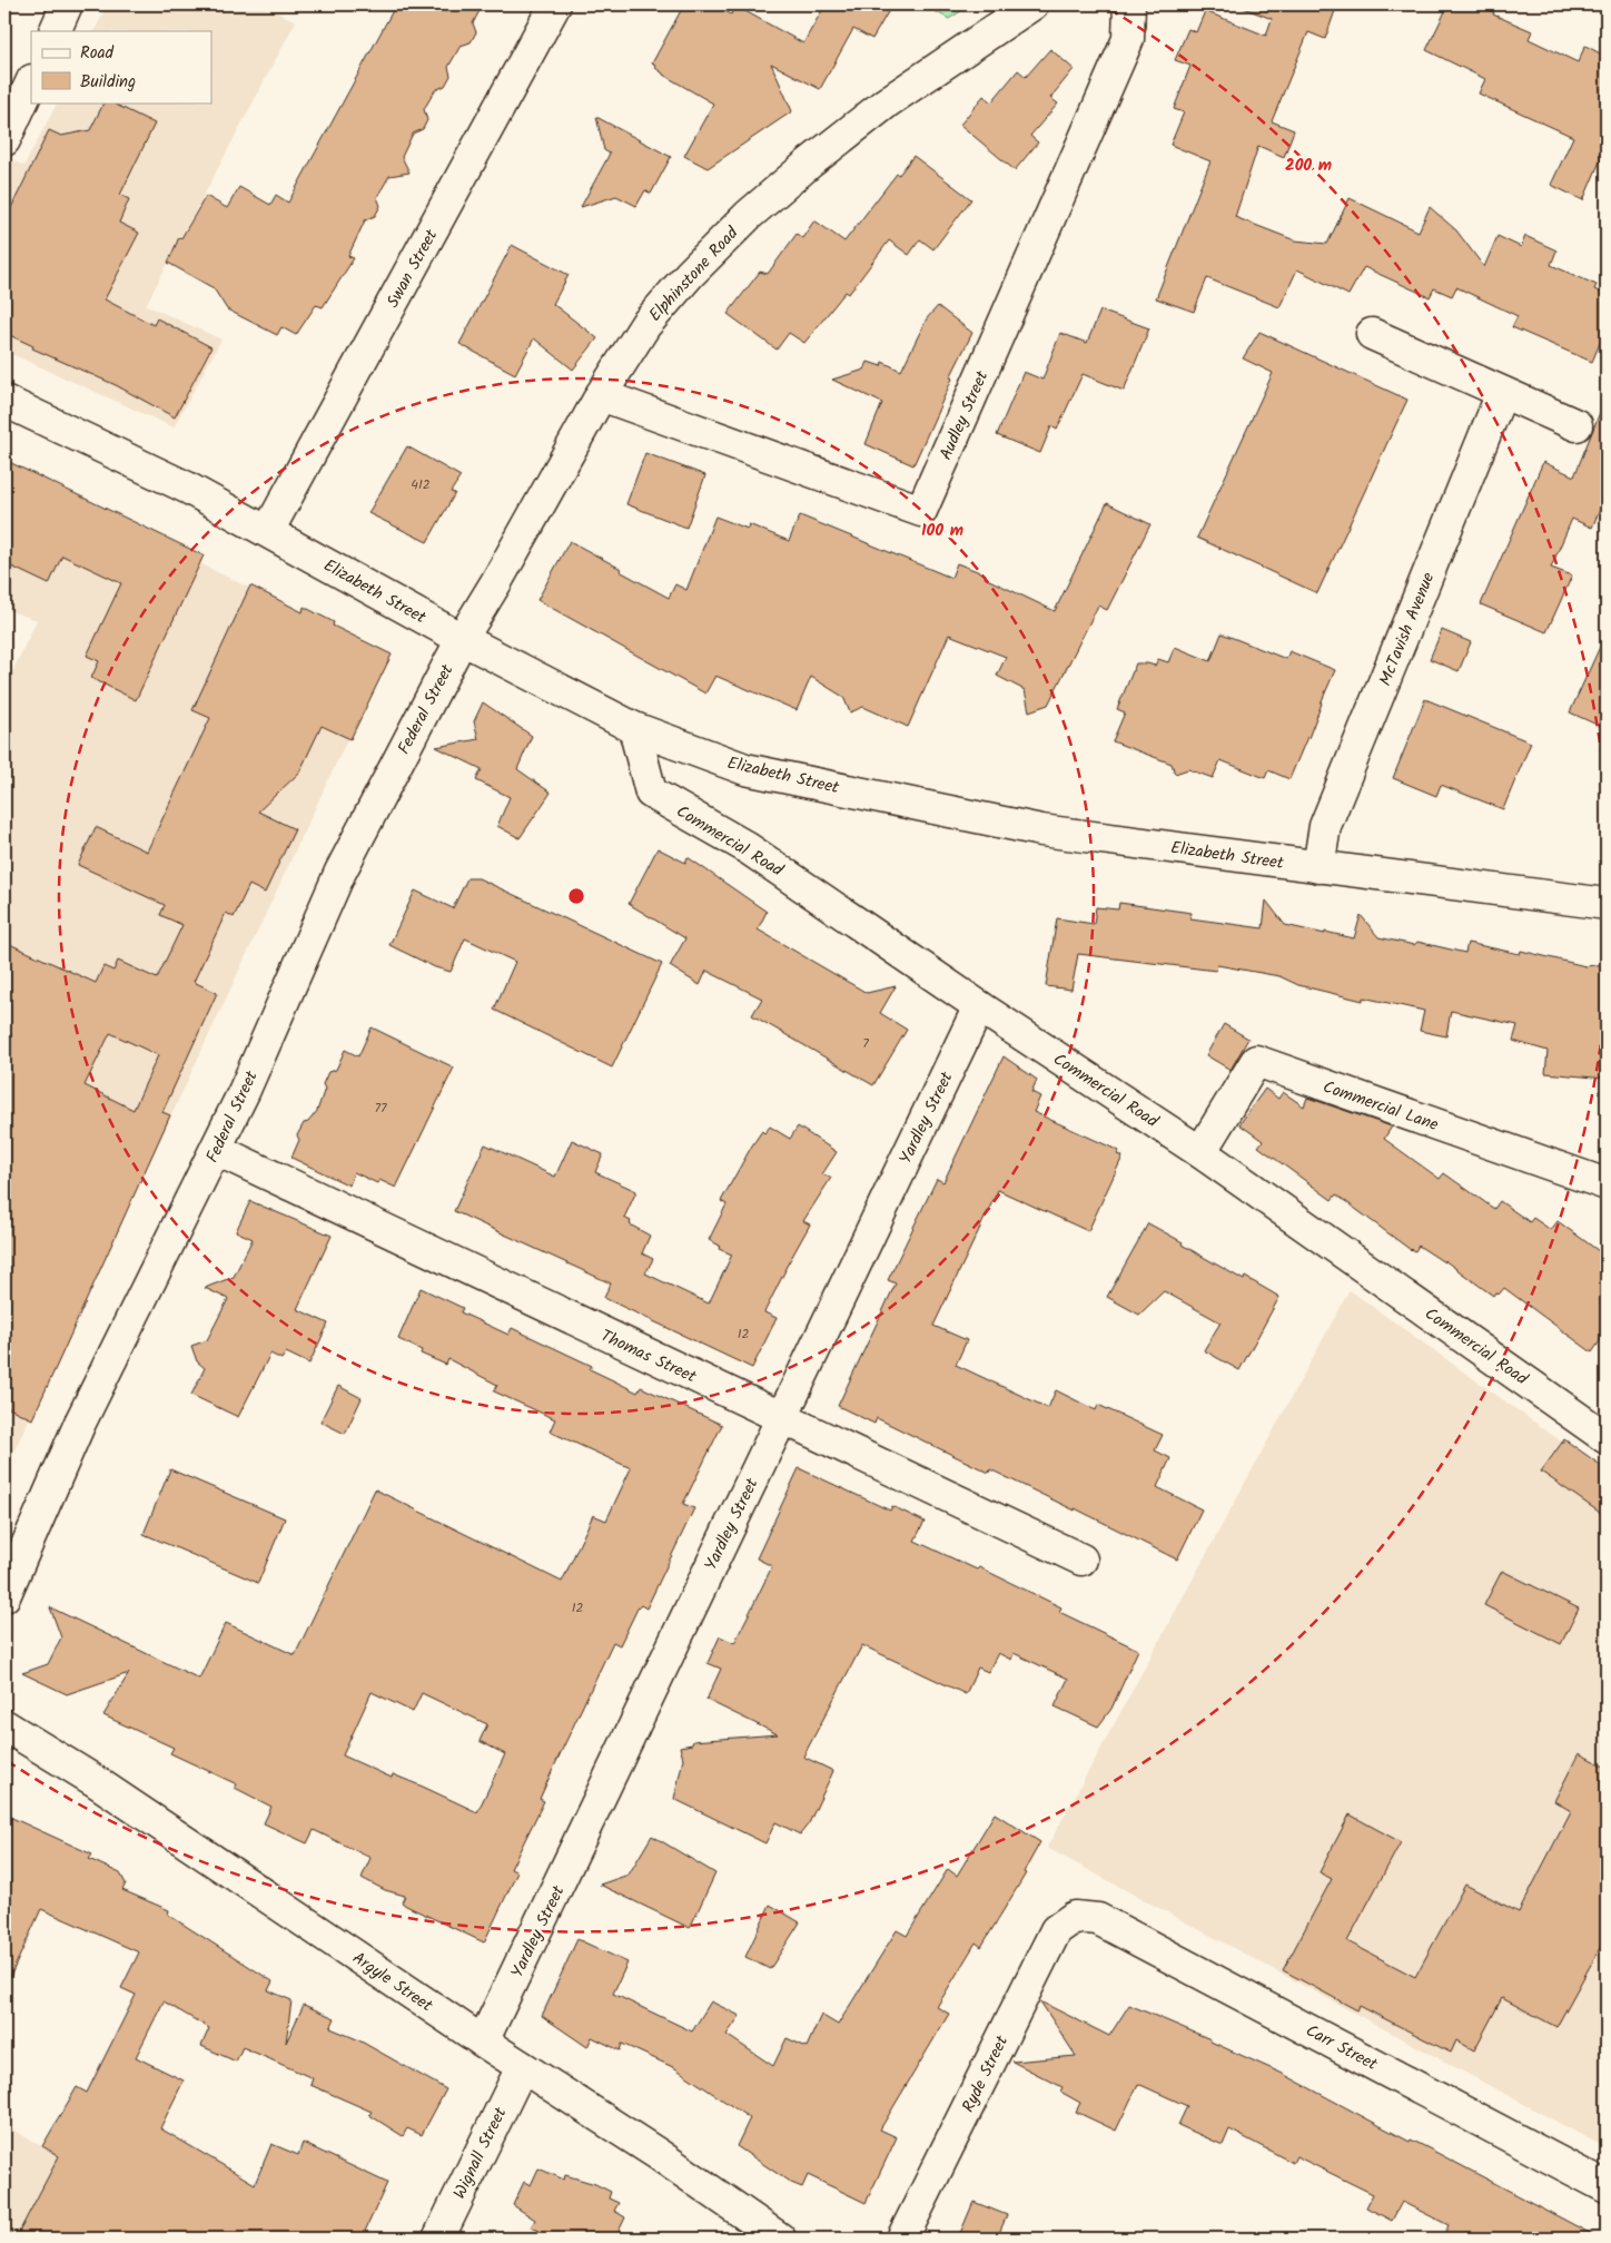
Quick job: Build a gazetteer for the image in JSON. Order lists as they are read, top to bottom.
{
  "streets": {
    "street": [
      "Swan Street",
      "Elphinstone Road",
      "Audley Street",
      "Elizabeth Street",
      "McTavish Avenue",
      "Federal Street",
      "Commercial Road",
      "Commercial Lane",
      "Yardley Street",
      "Thomas Street",
      "Argyle Street",
      "Carr Street",
      "Ryde Street",
      "Wignall Street"
    ]
  },
  "crossings": [
    ["Swan Street", "Elizabeth Street"],
    ["Elphinstone Road", "Audley Street"],
    ["Elphinstone Road", "Elizabeth Street"],
    ["Elphinstone Road", "Federal Street"],
    ["Elizabeth Street", "McTavish Avenue"],
    ["Elizabeth Street", "Federal Street"],
    ["Elizabeth Street", "Commercial Road"],
    ["Federal Street", "Thomas Street"],
    ["Commercial Road", "Commercial Lane"],
    ["Commercial Road", "Yardley Street"],
    ["Yardley Street", "Thomas Street"],
    ["Yardley Street", "Argyle Street"],
    ["Argyle Street", "Wignall Street"],
    ["Carr Street", "Ryde Street"]
  ],
  "house_numbers": [
    "412",
    "7",
    "77",
    "12",
    "12"
  ],
  "legend": ["Road", "Building"],
  "rings": ["200 m", "100 m"]
}
